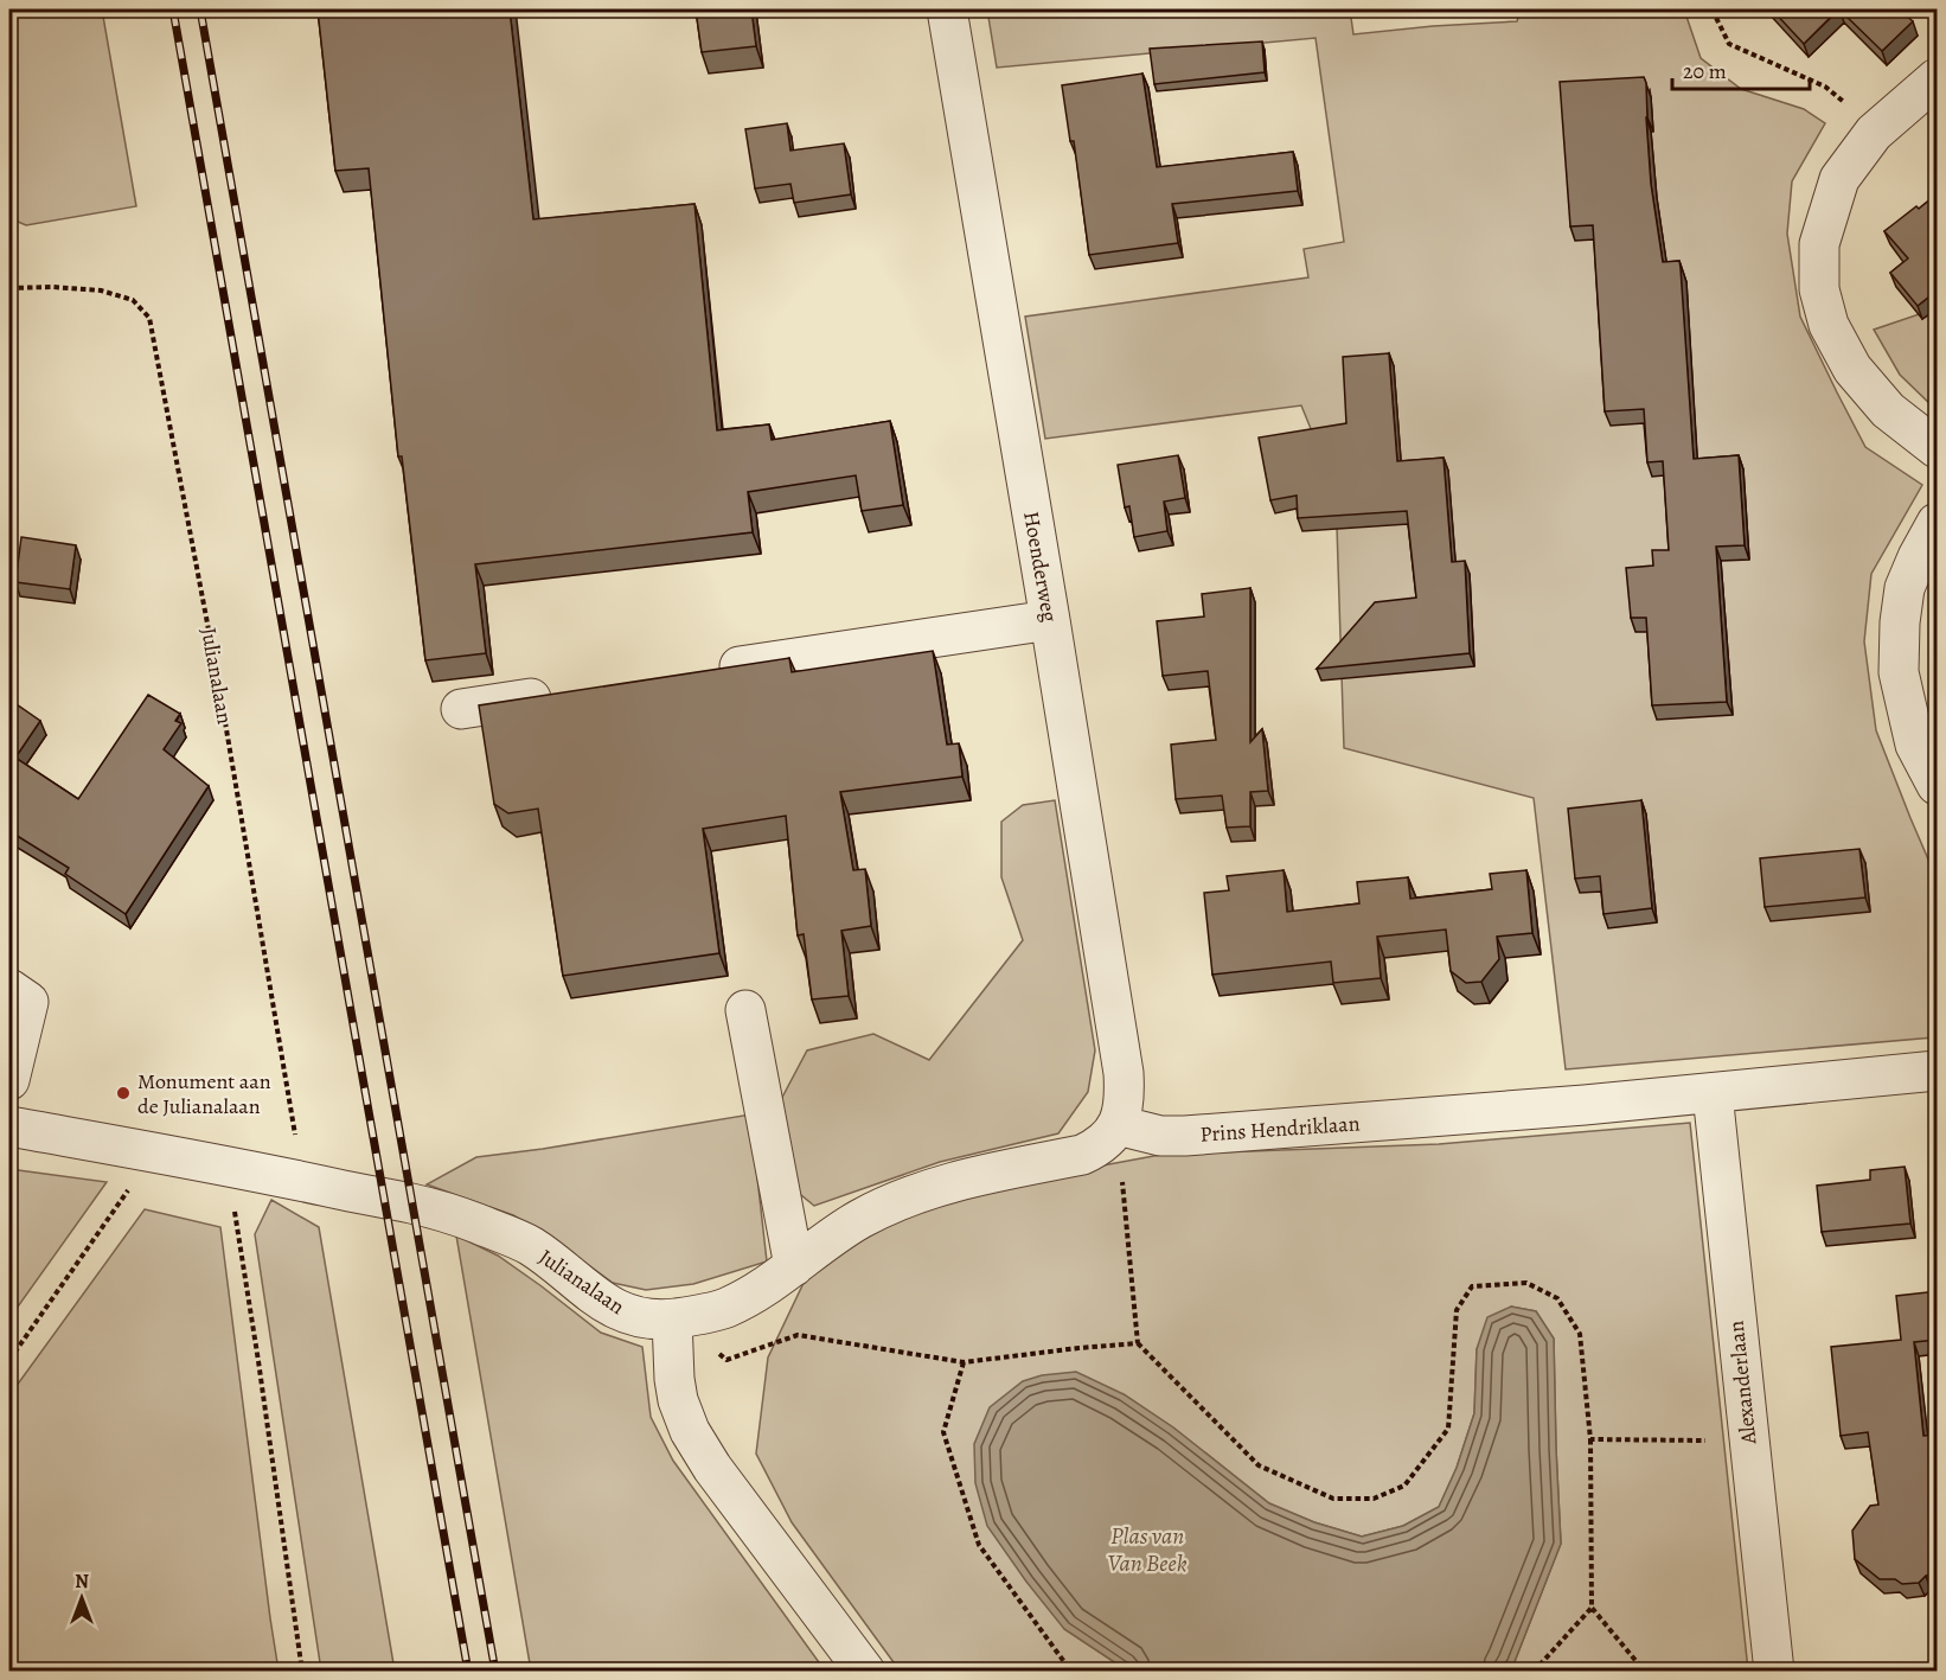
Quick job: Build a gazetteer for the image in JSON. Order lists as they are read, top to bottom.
{
  "streets": {
    "street": [
      "Hoenderweg",
      "Julianalaan",
      "Prins Hendriklaan",
      "Alexanderlaan"
    ]
  },
  "crossings": [
    ["Hoenderweg", "Prins Hendriklaan"],
    ["Prins Hendriklaan", "Alexanderlaan"]
  ],
  "water": ["Plas van Van Beek"],
  "places": ["Monument aan de Julianalaan"],
  "scale_bar": "20 m",
  "north": "top"
}
